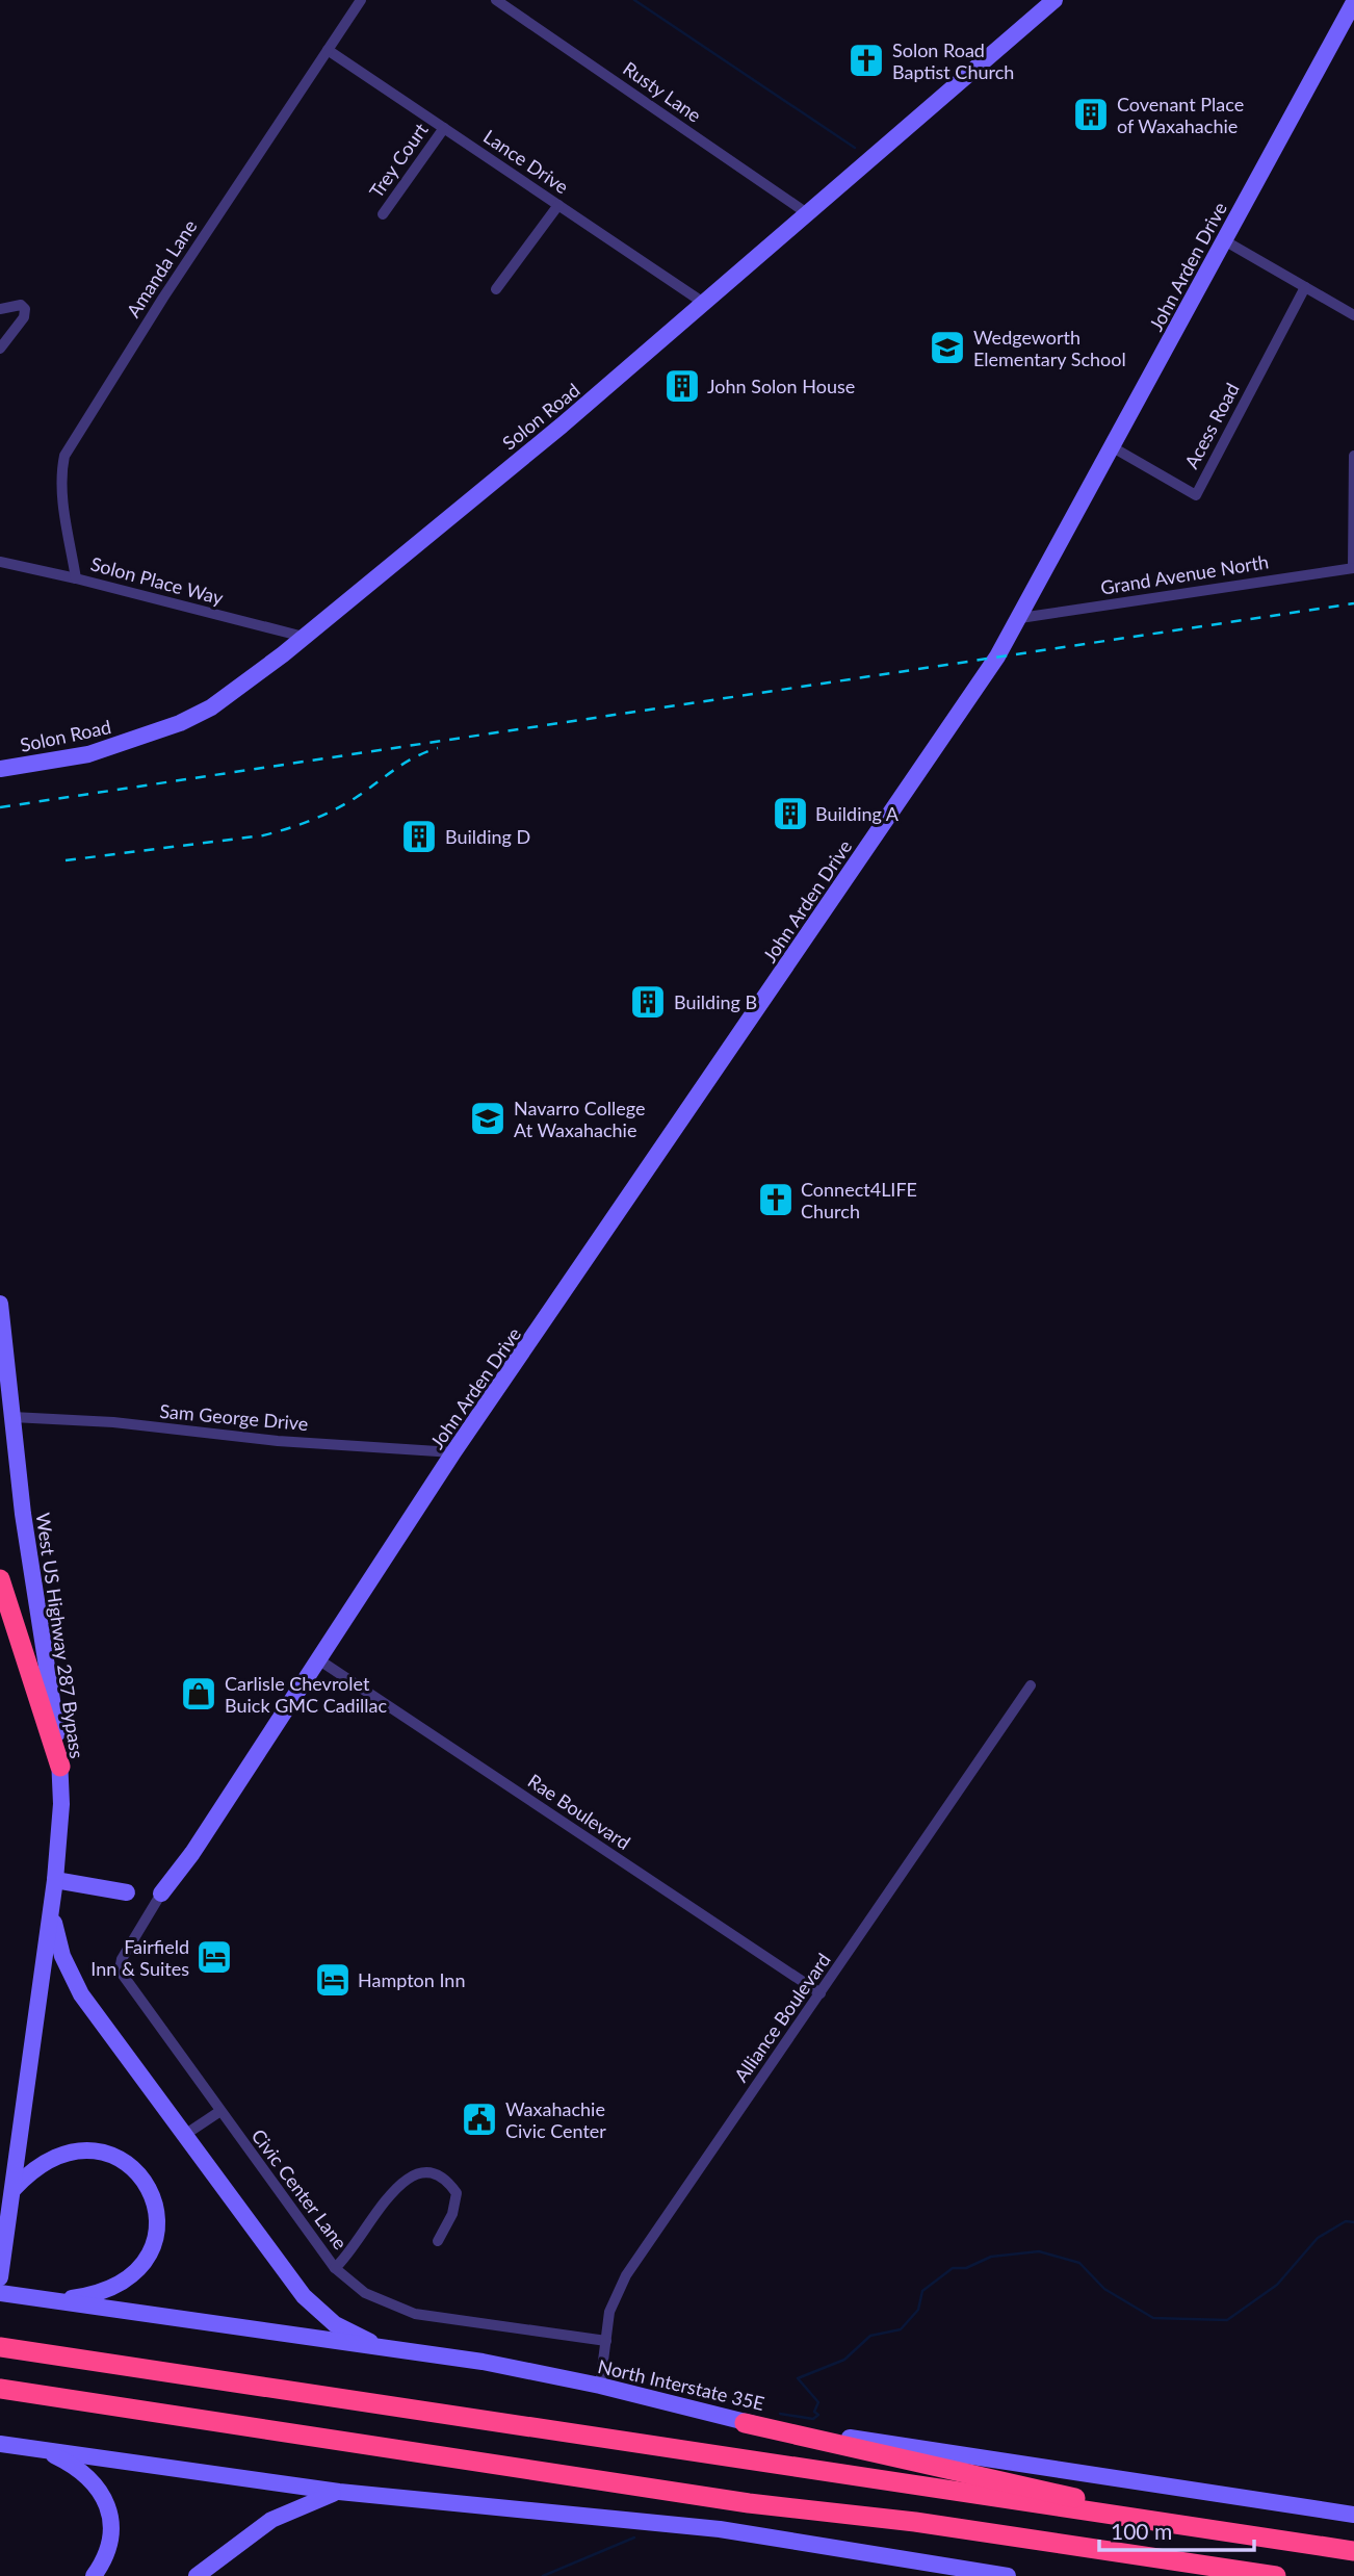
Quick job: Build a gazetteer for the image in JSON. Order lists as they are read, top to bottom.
{
  "streets": {
    "main road": [
      "John Arden Drive",
      "Solon Road",
      "West US Highway 287 Bypass",
      "North Interstate 35E"
    ],
    "street": [
      "Rusty Lane",
      "Trey Court",
      "Lance Drive",
      "Amanda Lane",
      "Acess Road",
      "Grand Avenue North",
      "Solon Place Way",
      "Sam George Drive",
      "Rae Boulevard",
      "Alliance Boulevard",
      "Civic Center Lane"
    ]
  },
  "crossings": [
    ["Rusty Lane", "Solon Road"],
    ["Trey Court", "Lance Drive"],
    ["Lance Drive", "Amanda Lane"],
    ["Lance Drive", "Solon Road"],
    ["John Arden Drive", "Acess Road"],
    ["John Arden Drive", "Grand Avenue North"],
    ["John Arden Drive", "Sam George Drive"],
    ["John Arden Drive", "Rae Boulevard"],
    ["John Arden Drive", "Civic Center Lane"],
    ["Amanda Lane", "Solon Place Way"],
    ["Solon Road", "Solon Place Way"],
    ["Sam George Drive", "West US Highway 287 Bypass"],
    ["Rae Boulevard", "Alliance Boulevard"],
    ["Alliance Boulevard", "Civic Center Lane"],
    ["Alliance Boulevard", "North Interstate 35E"]
  ],
  "places": {
    "church": ["Solon Road Baptist Church", "Connect4LIFE Church"],
    "building": [
      "Covenant Place of Waxahachie",
      "John Solon House",
      "Building A",
      "Building D",
      "Building B"
    ],
    "school or university": ["Wedgeworth Elementary School", "Navarro College At Waxahachie"],
    "shop": ["Carlisle Chevrolet Buick GMC Cadillac"],
    "hotel": ["Fairfield Inn & Suites", "Hampton Inn"],
    "public building": ["Waxahachie Civic Center"]
  },
  "scale_bar": "100 m"
}
